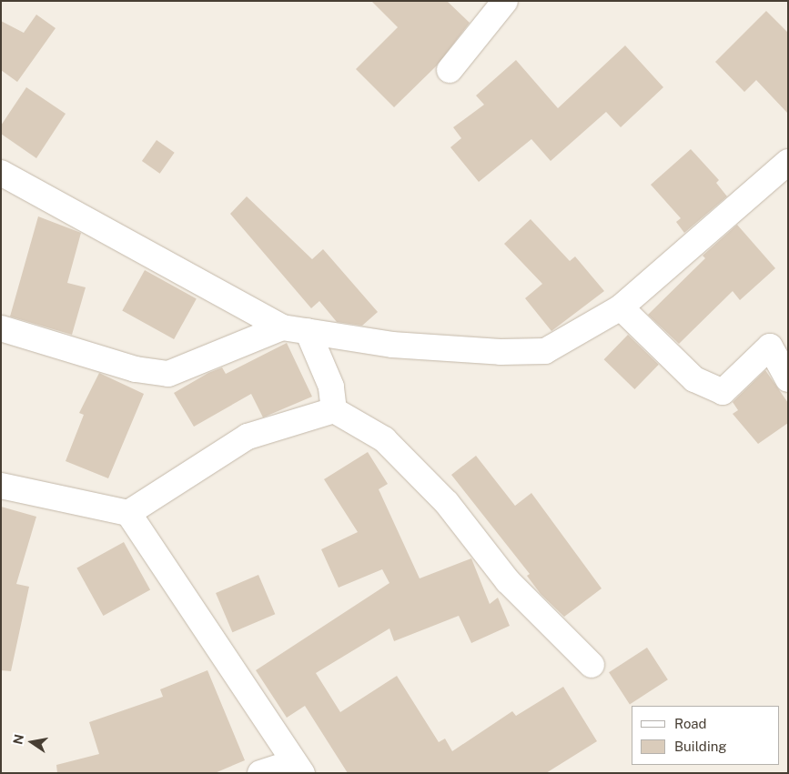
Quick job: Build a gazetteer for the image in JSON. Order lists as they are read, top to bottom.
{
  "legend": ["Road", "Building"],
  "north": "left"
}
